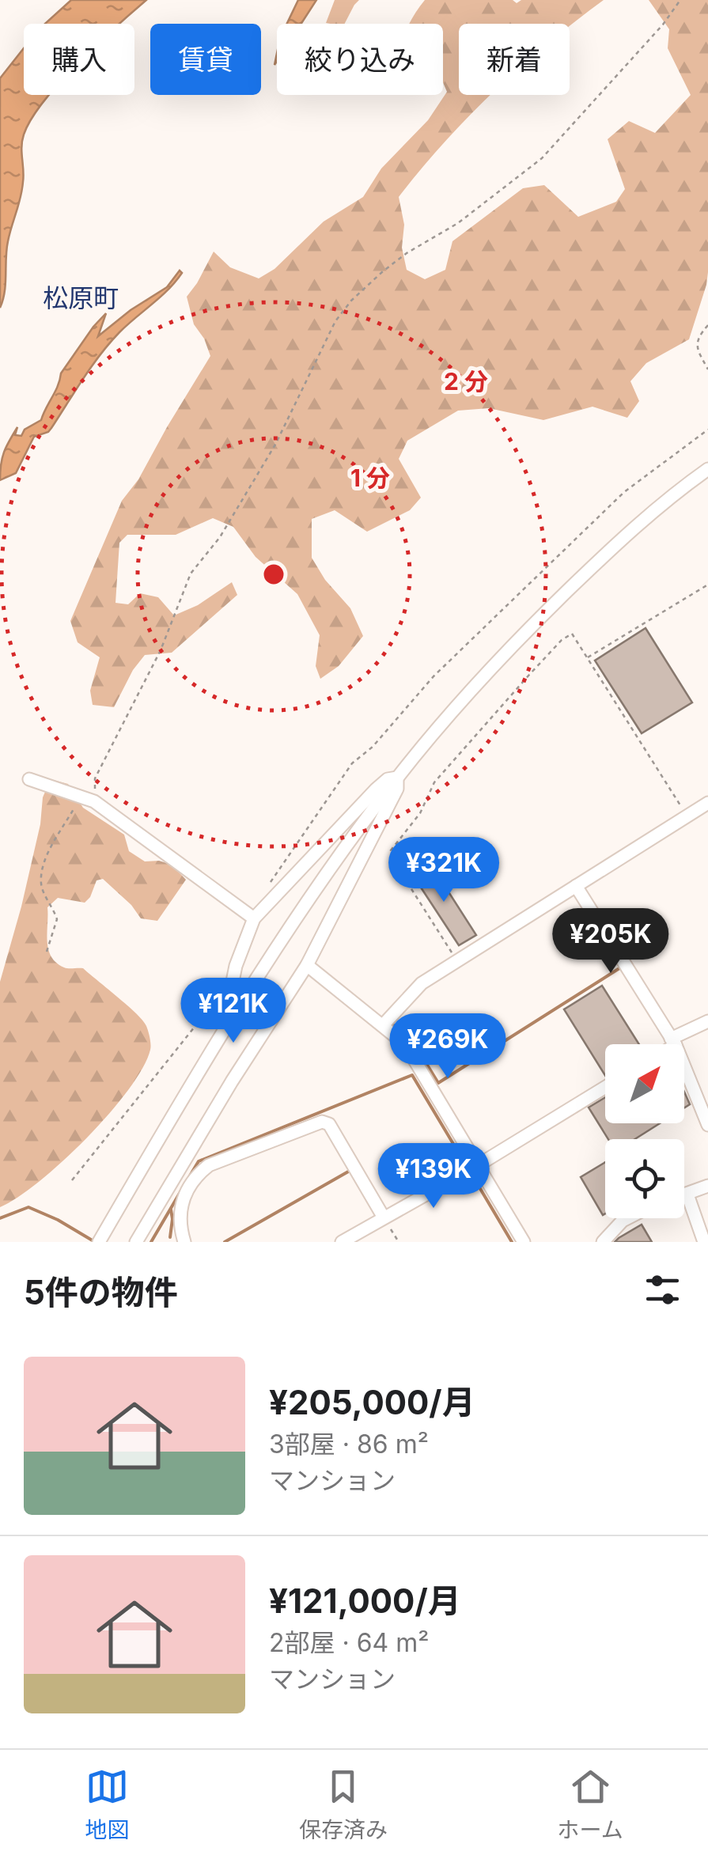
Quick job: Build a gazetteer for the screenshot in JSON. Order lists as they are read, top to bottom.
{
  "districts": ["松原町"],
  "north": "top right",
  "page": {
    "chip": [
      "購入",
      "賃貸",
      "絞り込み",
      "新着"
    ],
    "price": [
      "¥321K",
      "¥205K",
      "¥121K",
      "¥269K",
      "¥139K"
    ],
    "heading": "5件の物件",
    "list": [
      {
        "name": "¥205,000/月",
        "note": "3部屋 · 86 m² · マンション"
      },
      {
        "name": "¥121,000/月",
        "note": "2部屋 · 64 m² · マンション"
      }
    ],
    "tabs": ["地図", "保存済み", "ホーム"]
  },
  "rings": ["2 分", "1 分"]
}
